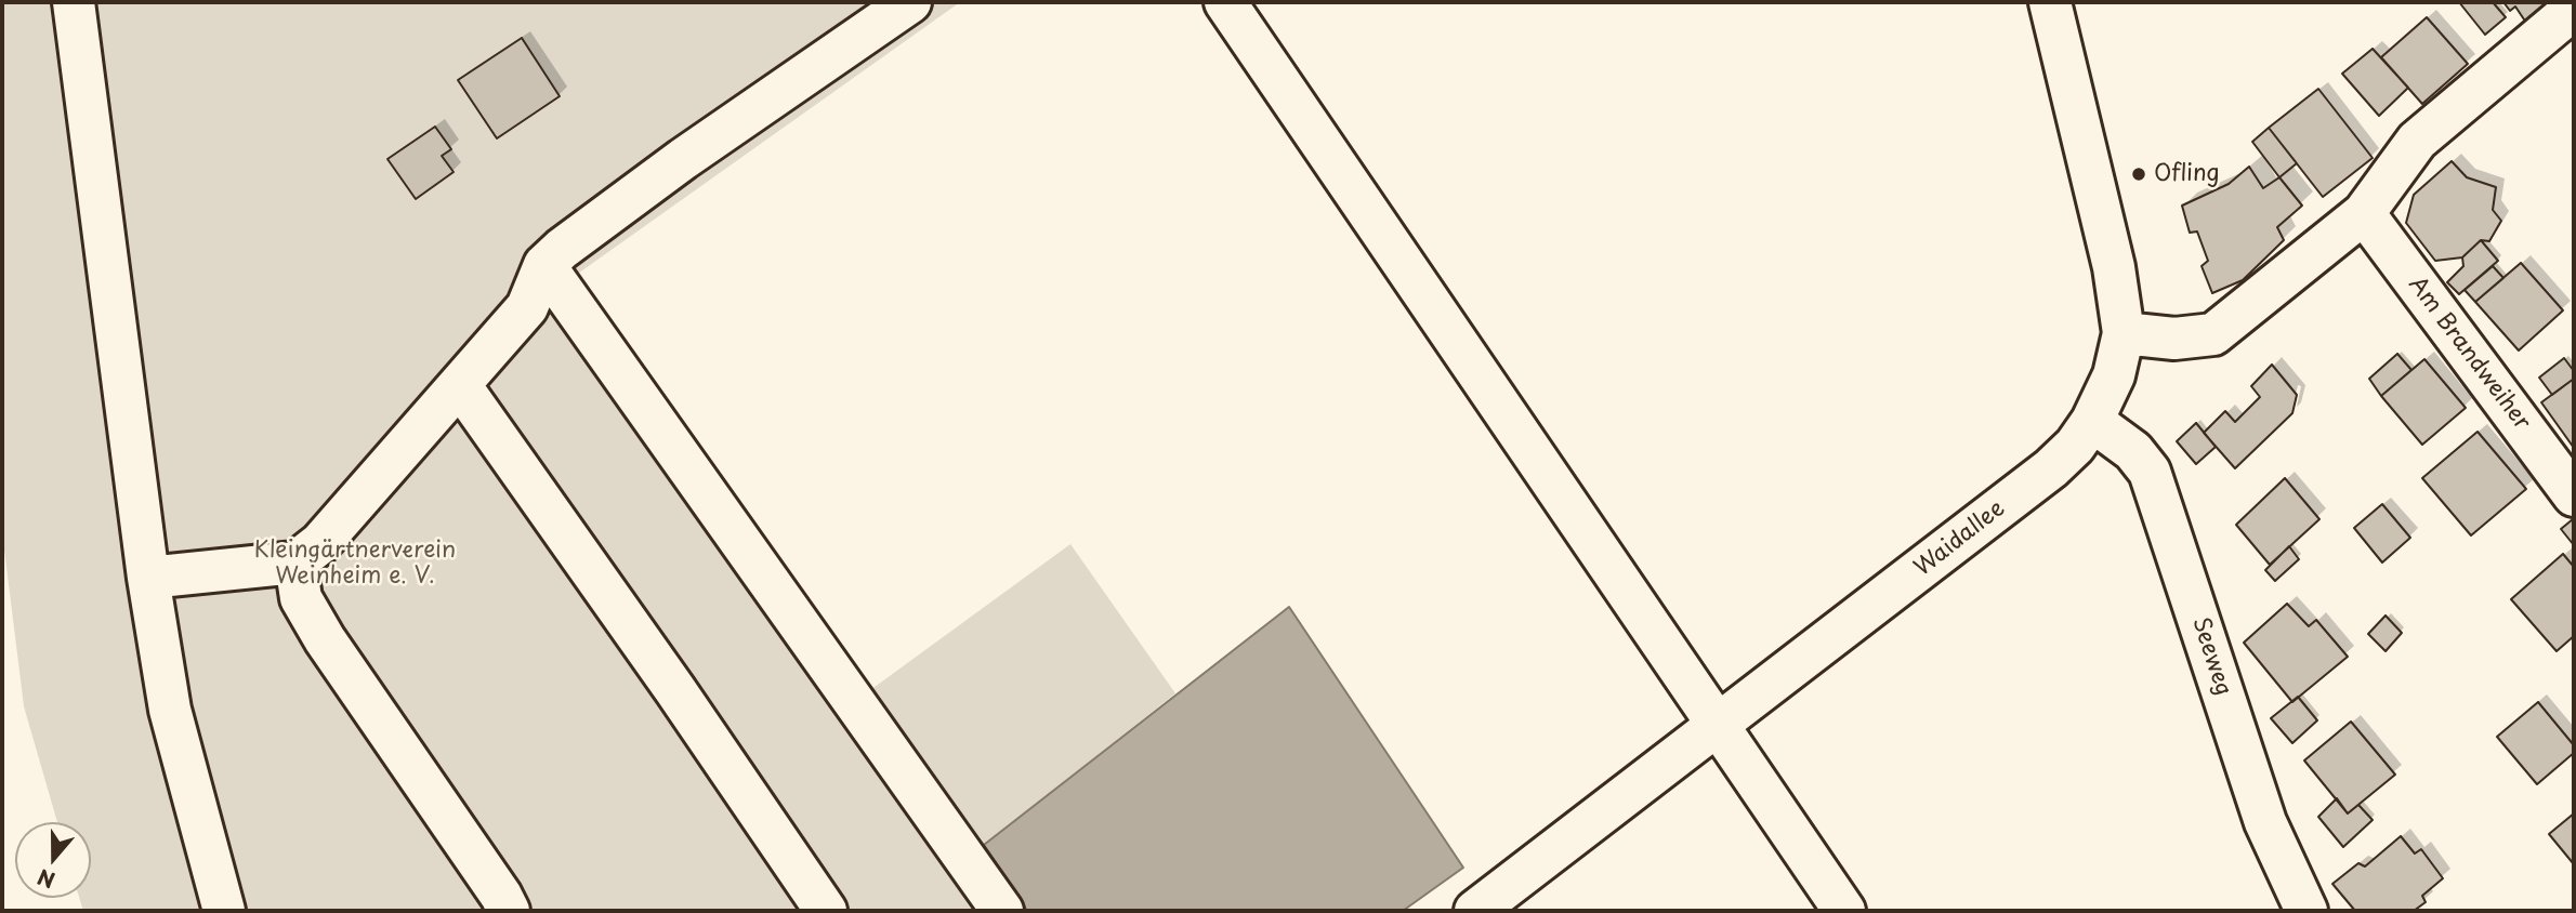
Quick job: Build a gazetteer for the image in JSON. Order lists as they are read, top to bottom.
{
  "streets": {
    "street": ["Am Brandweiher", "Waidallee", "Seeweg"]
  },
  "crossings": [
    ["Waidallee", "Seeweg"]
  ],
  "parks": ["Kleingärtnerverein Weinheim e. V."],
  "places": ["Ofling"],
  "north": "bottom"
}
